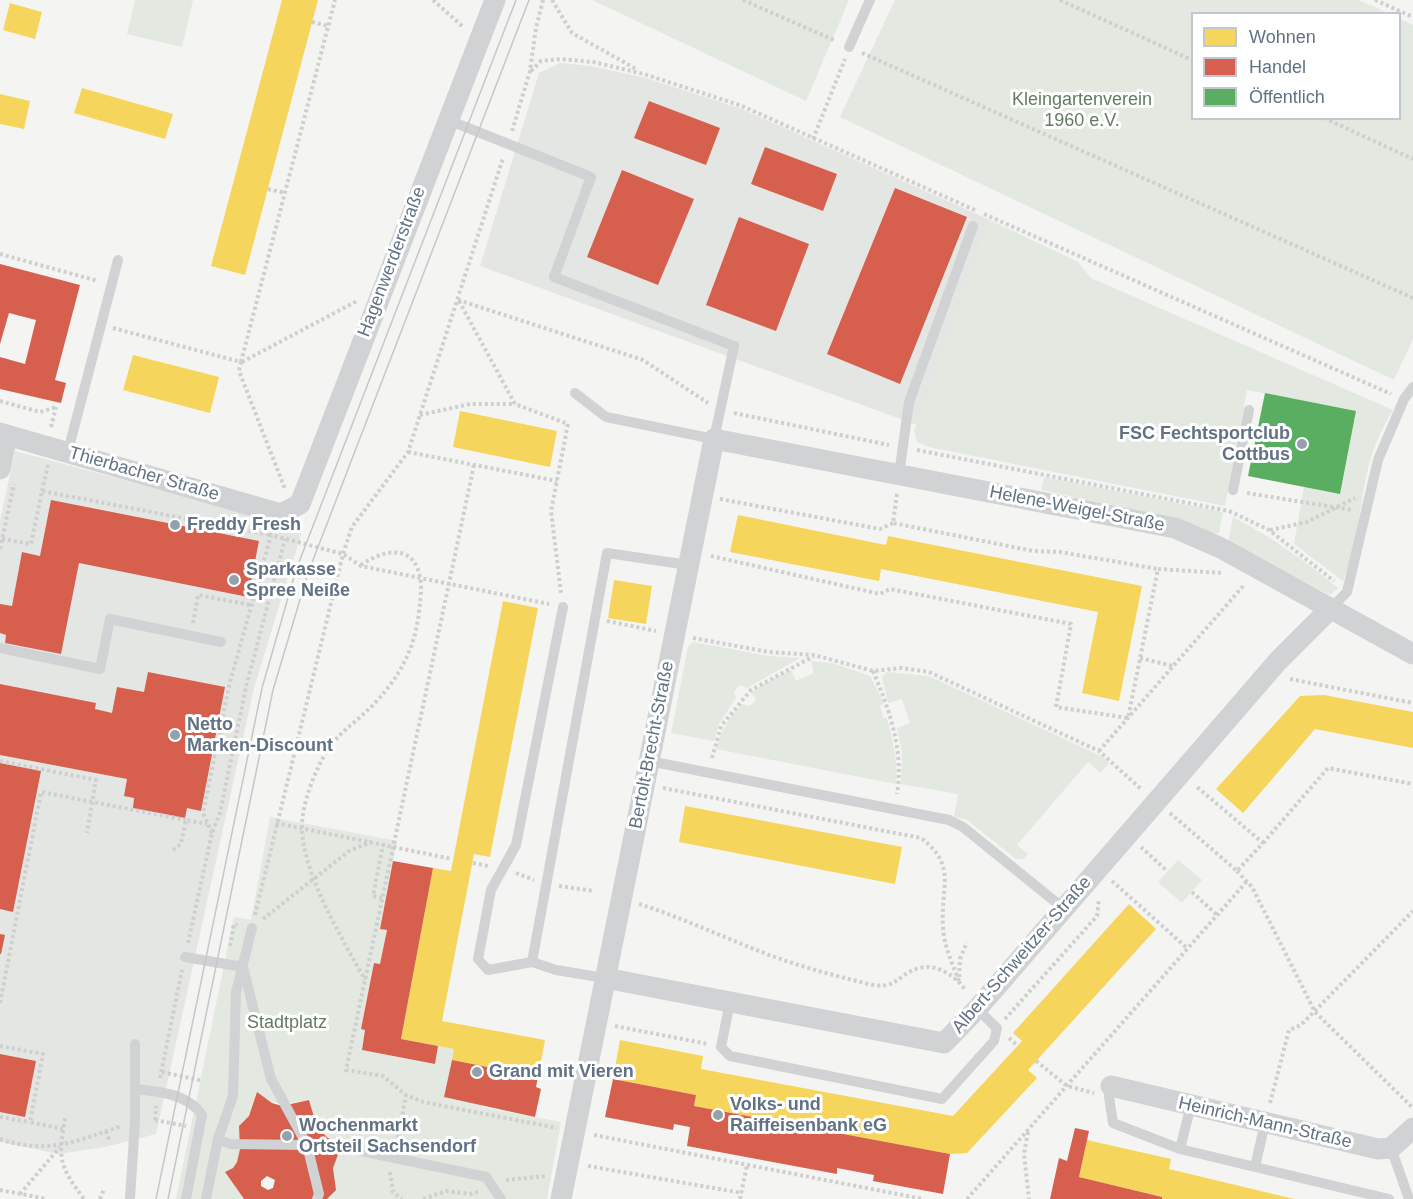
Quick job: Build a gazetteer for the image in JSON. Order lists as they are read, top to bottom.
{
  "streets": {
    "street": [
      "Hagenwerderstraße",
      "Thierbacher Straße",
      "Helene-Weigel-Straße",
      "Bertolt-Brecht-Straße",
      "Albert-Schweitzer-Straße",
      "Heinrich-Mann-Straße"
    ]
  },
  "crossings": [
    ["Hagenwerderstraße", "Thierbacher Straße"],
    ["Helene-Weigel-Straße", "Bertolt-Brecht-Straße"],
    ["Helene-Weigel-Straße", "Albert-Schweitzer-Straße"],
    ["Bertolt-Brecht-Straße", "Albert-Schweitzer-Straße"]
  ],
  "parks": ["Kleingartenverein 1960 e.V.", "Stadtplatz"],
  "places": [
    "FSC Fechtsportclub Cottbus",
    "Freddy Fresh",
    "Sparkasse Spree Neiße",
    "Netto Marken-Discount",
    "Grand mit Vieren",
    "Volks- und Raiffeisenbank eG",
    "Wochenmarkt Ortsteil Sachsendorf"
  ],
  "legend": ["Wohnen", "Handel", "Öffentlich"]
}
